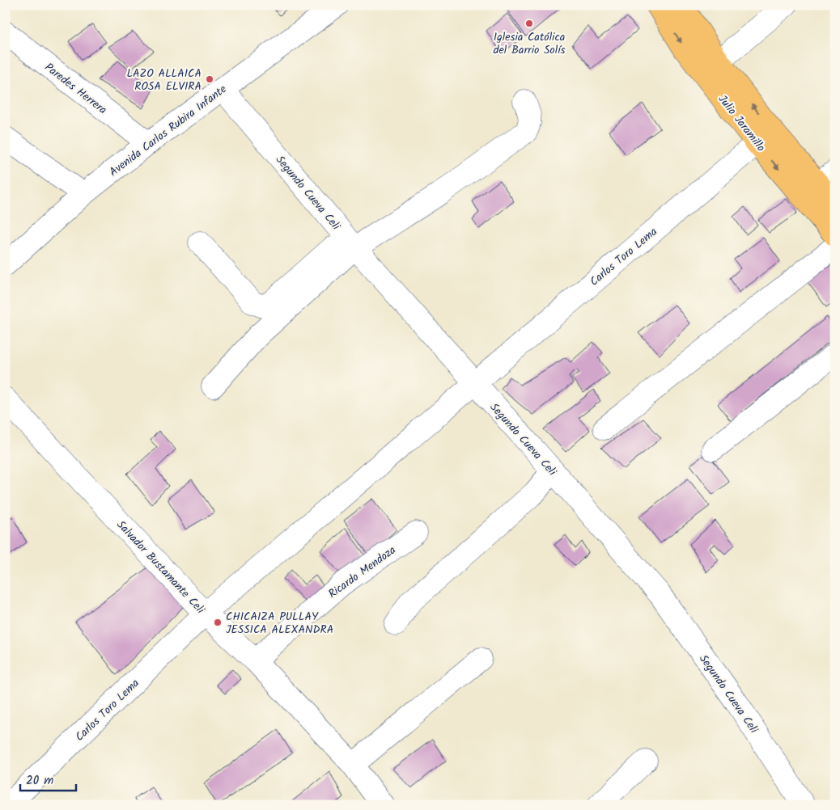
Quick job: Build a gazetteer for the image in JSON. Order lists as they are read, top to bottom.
{
  "streets": {
    "main road": ["Julio Jaramillo"],
    "street": [
      "Paredes Herrera",
      "Avenida Carlos Rubira Infante",
      "Segundo Cueva Celi",
      "Carlos Toro Lema",
      "Salvador Bustamante Celi",
      "Ricardo Mendoza"
    ]
  },
  "crossings": [
    ["Paredes Herrera", "Avenida Carlos Rubira Infante"],
    ["Julio Jaramillo", "Carlos Toro Lema"],
    ["Avenida Carlos Rubira Infante", "Segundo Cueva Celi"],
    ["Segundo Cueva Celi", "Carlos Toro Lema"],
    ["Carlos Toro Lema", "Salvador Bustamante Celi"],
    ["Salvador Bustamante Celi", "Ricardo Mendoza"]
  ],
  "places": ["Iglesia Católica del Barrio Solís", "LAZO ALLAICA ROSA ELVIRA", "CHICAIZA PULLAY JESSICA ALEXANDRA"],
  "scale_bar": "20 m"
}
